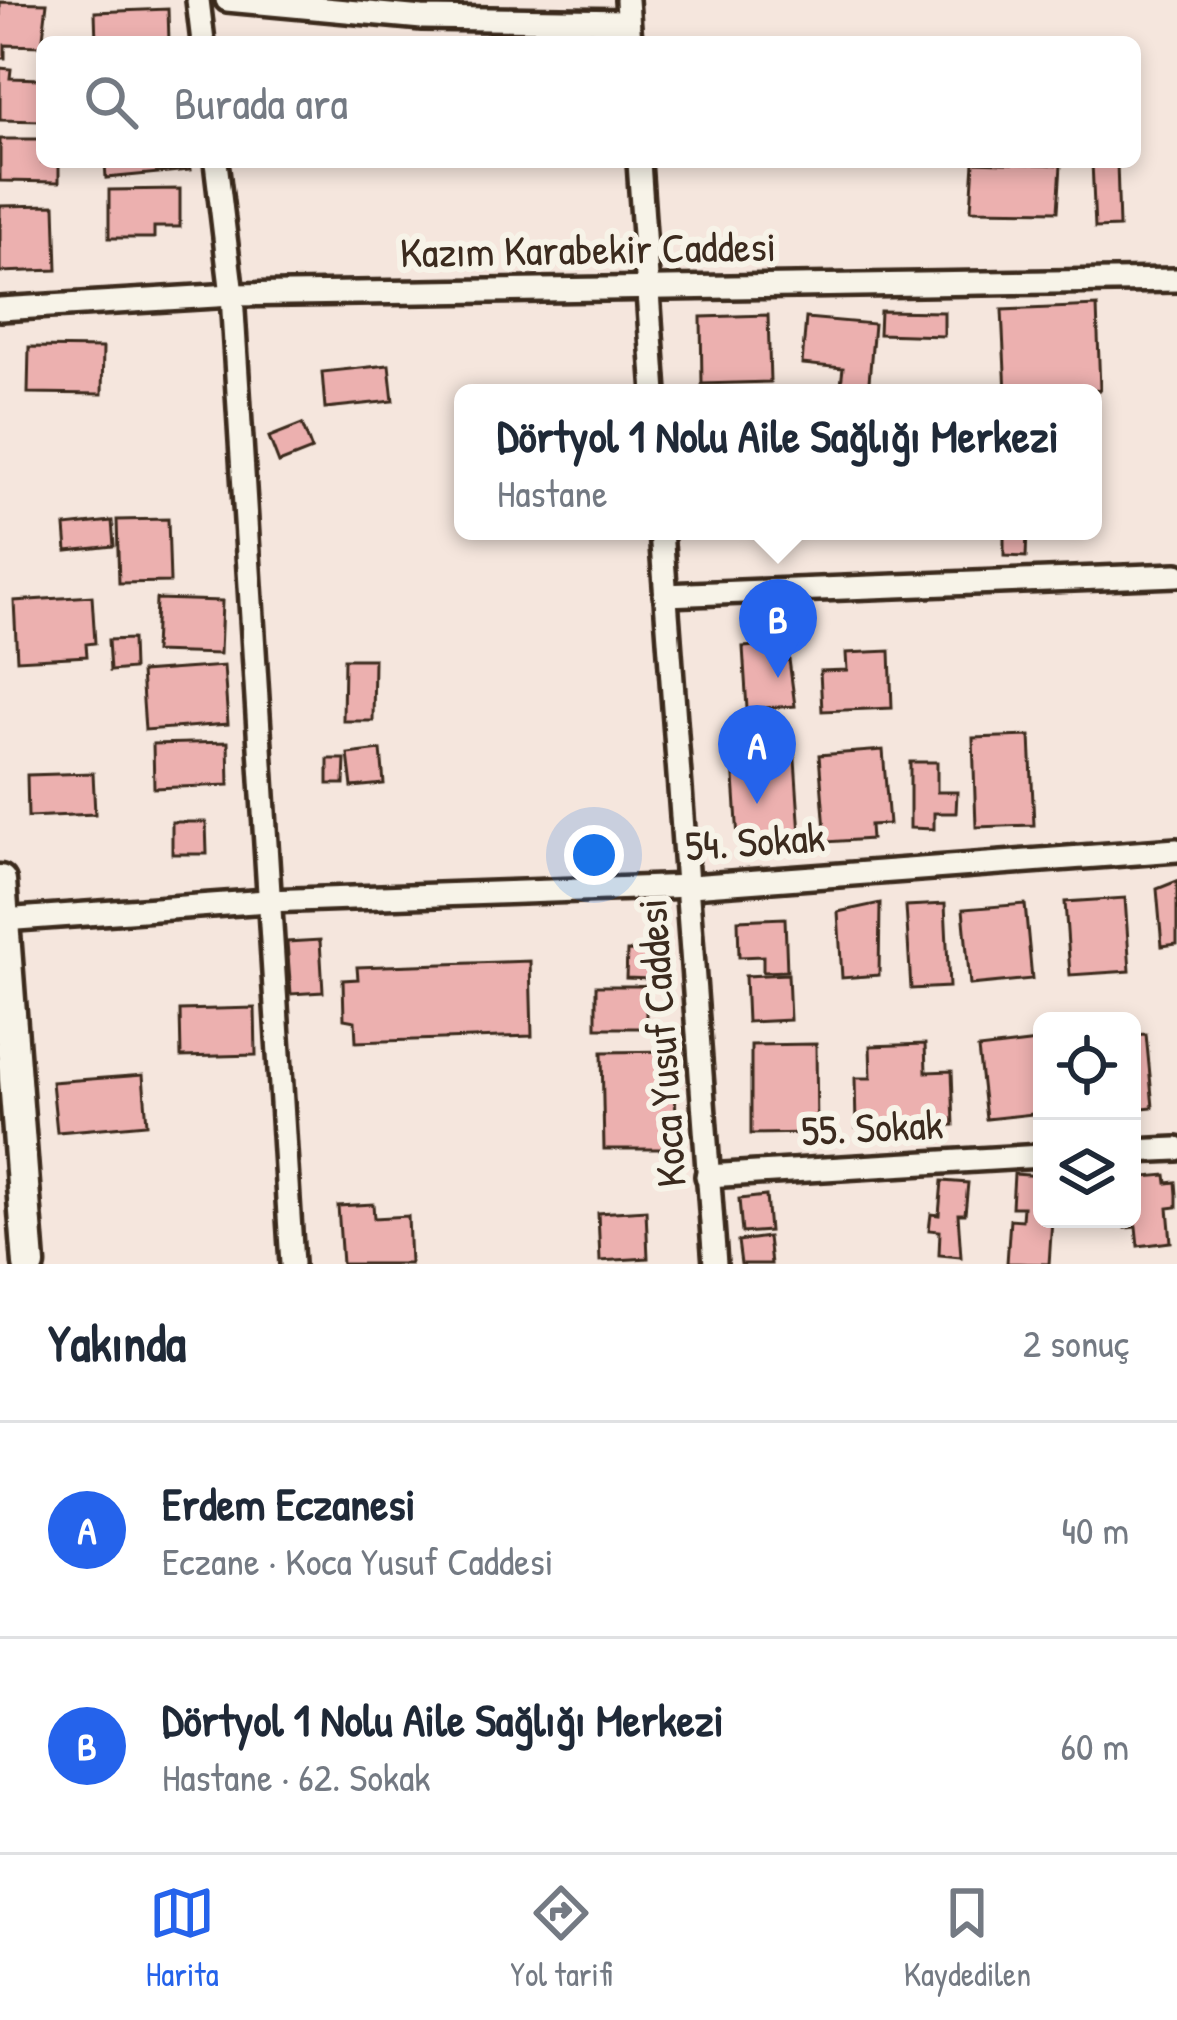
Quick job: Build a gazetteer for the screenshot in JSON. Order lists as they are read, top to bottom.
{
  "streets": {
    "street": [
      "Kazım Karabekir Caddesi",
      "54. Sokak",
      "Koca Yusuf Caddesi",
      "55. Sokak"
    ]
  },
  "crossings": [
    ["54. Sokak", "Koca Yusuf Caddesi"],
    ["Koca Yusuf Caddesi", "55. Sokak"]
  ],
  "page": {
    "search": "Burada ara",
    "popup": ["Dörtyol 1 Nolu Aile Sağlığı Merkezi", "Hastane"],
    "pins": ["B", "A"],
    "heading": ["Yakında", "2 sonuç"],
    "list": [
      {
        "mark": "A",
        "name": "Erdem Eczanesi",
        "note": "Eczane · Koca Yusuf Caddesi",
        "value": "40 m"
      },
      {
        "mark": "B",
        "name": "Dörtyol 1 Nolu Aile Sağlığı Merkezi",
        "note": "Hastane · 62. Sokak",
        "value": "60 m"
      }
    ],
    "nav": ["Harita", "Yol tarifi", "Kaydedilen"]
  }
}
